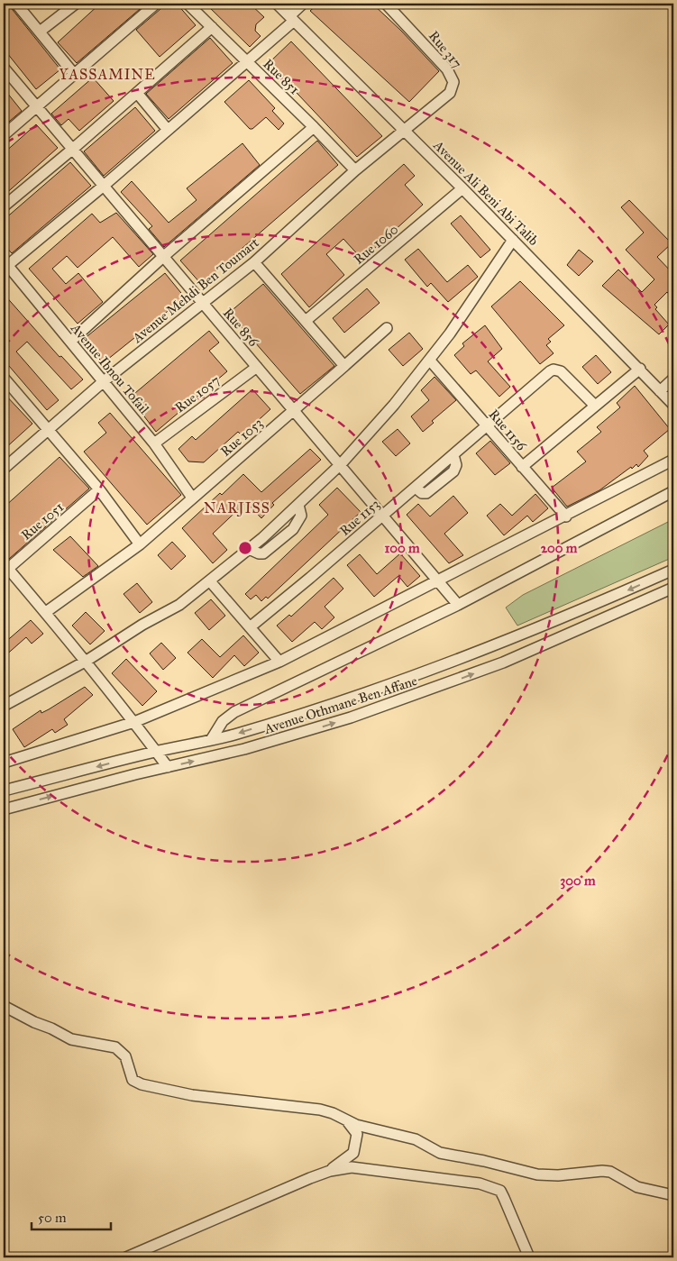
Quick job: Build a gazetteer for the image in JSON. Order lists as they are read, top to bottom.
{
  "streets": {
    "street": [
      "Rue 317",
      "Rue 851",
      "Avenue Ali Beni Abi Talib",
      "Rue 1060",
      "Avenue Mehdi Ben Toumart",
      "Rue 856",
      "Avenue Ibnou Tofail",
      "Rue 1057",
      "Rue 1156",
      "Rue 1053",
      "Rue 1153",
      "Rue 1051",
      "Avenue Othmane Ben Affane"
    ]
  },
  "crossings": [
    ["Rue 317", "Avenue Ali Beni Abi Talib"],
    ["Rue 317", "Avenue Mehdi Ben Toumart"],
    ["Rue 851", "Avenue Mehdi Ben Toumart"],
    ["Avenue Ali Beni Abi Talib", "Rue 1060"],
    ["Avenue Ali Beni Abi Talib", "Avenue Mehdi Ben Toumart"],
    ["Avenue Mehdi Ben Toumart", "Rue 856"],
    ["Avenue Mehdi Ben Toumart", "Avenue Ibnou Tofail"],
    ["Rue 856", "Rue 1057"],
    ["Rue 856", "Rue 1053"],
    ["Rue 856", "Rue 1153"],
    ["Avenue Ibnou Tofail", "Rue 1057"],
    ["Avenue Ibnou Tofail", "Rue 1053"],
    ["Rue 1156", "Rue 1153"]
  ],
  "districts": ["YASSAMINE", "NARJISS"],
  "scale_bar": "50 m",
  "rings": ["100 m", "200 m", "300 m"]
}
